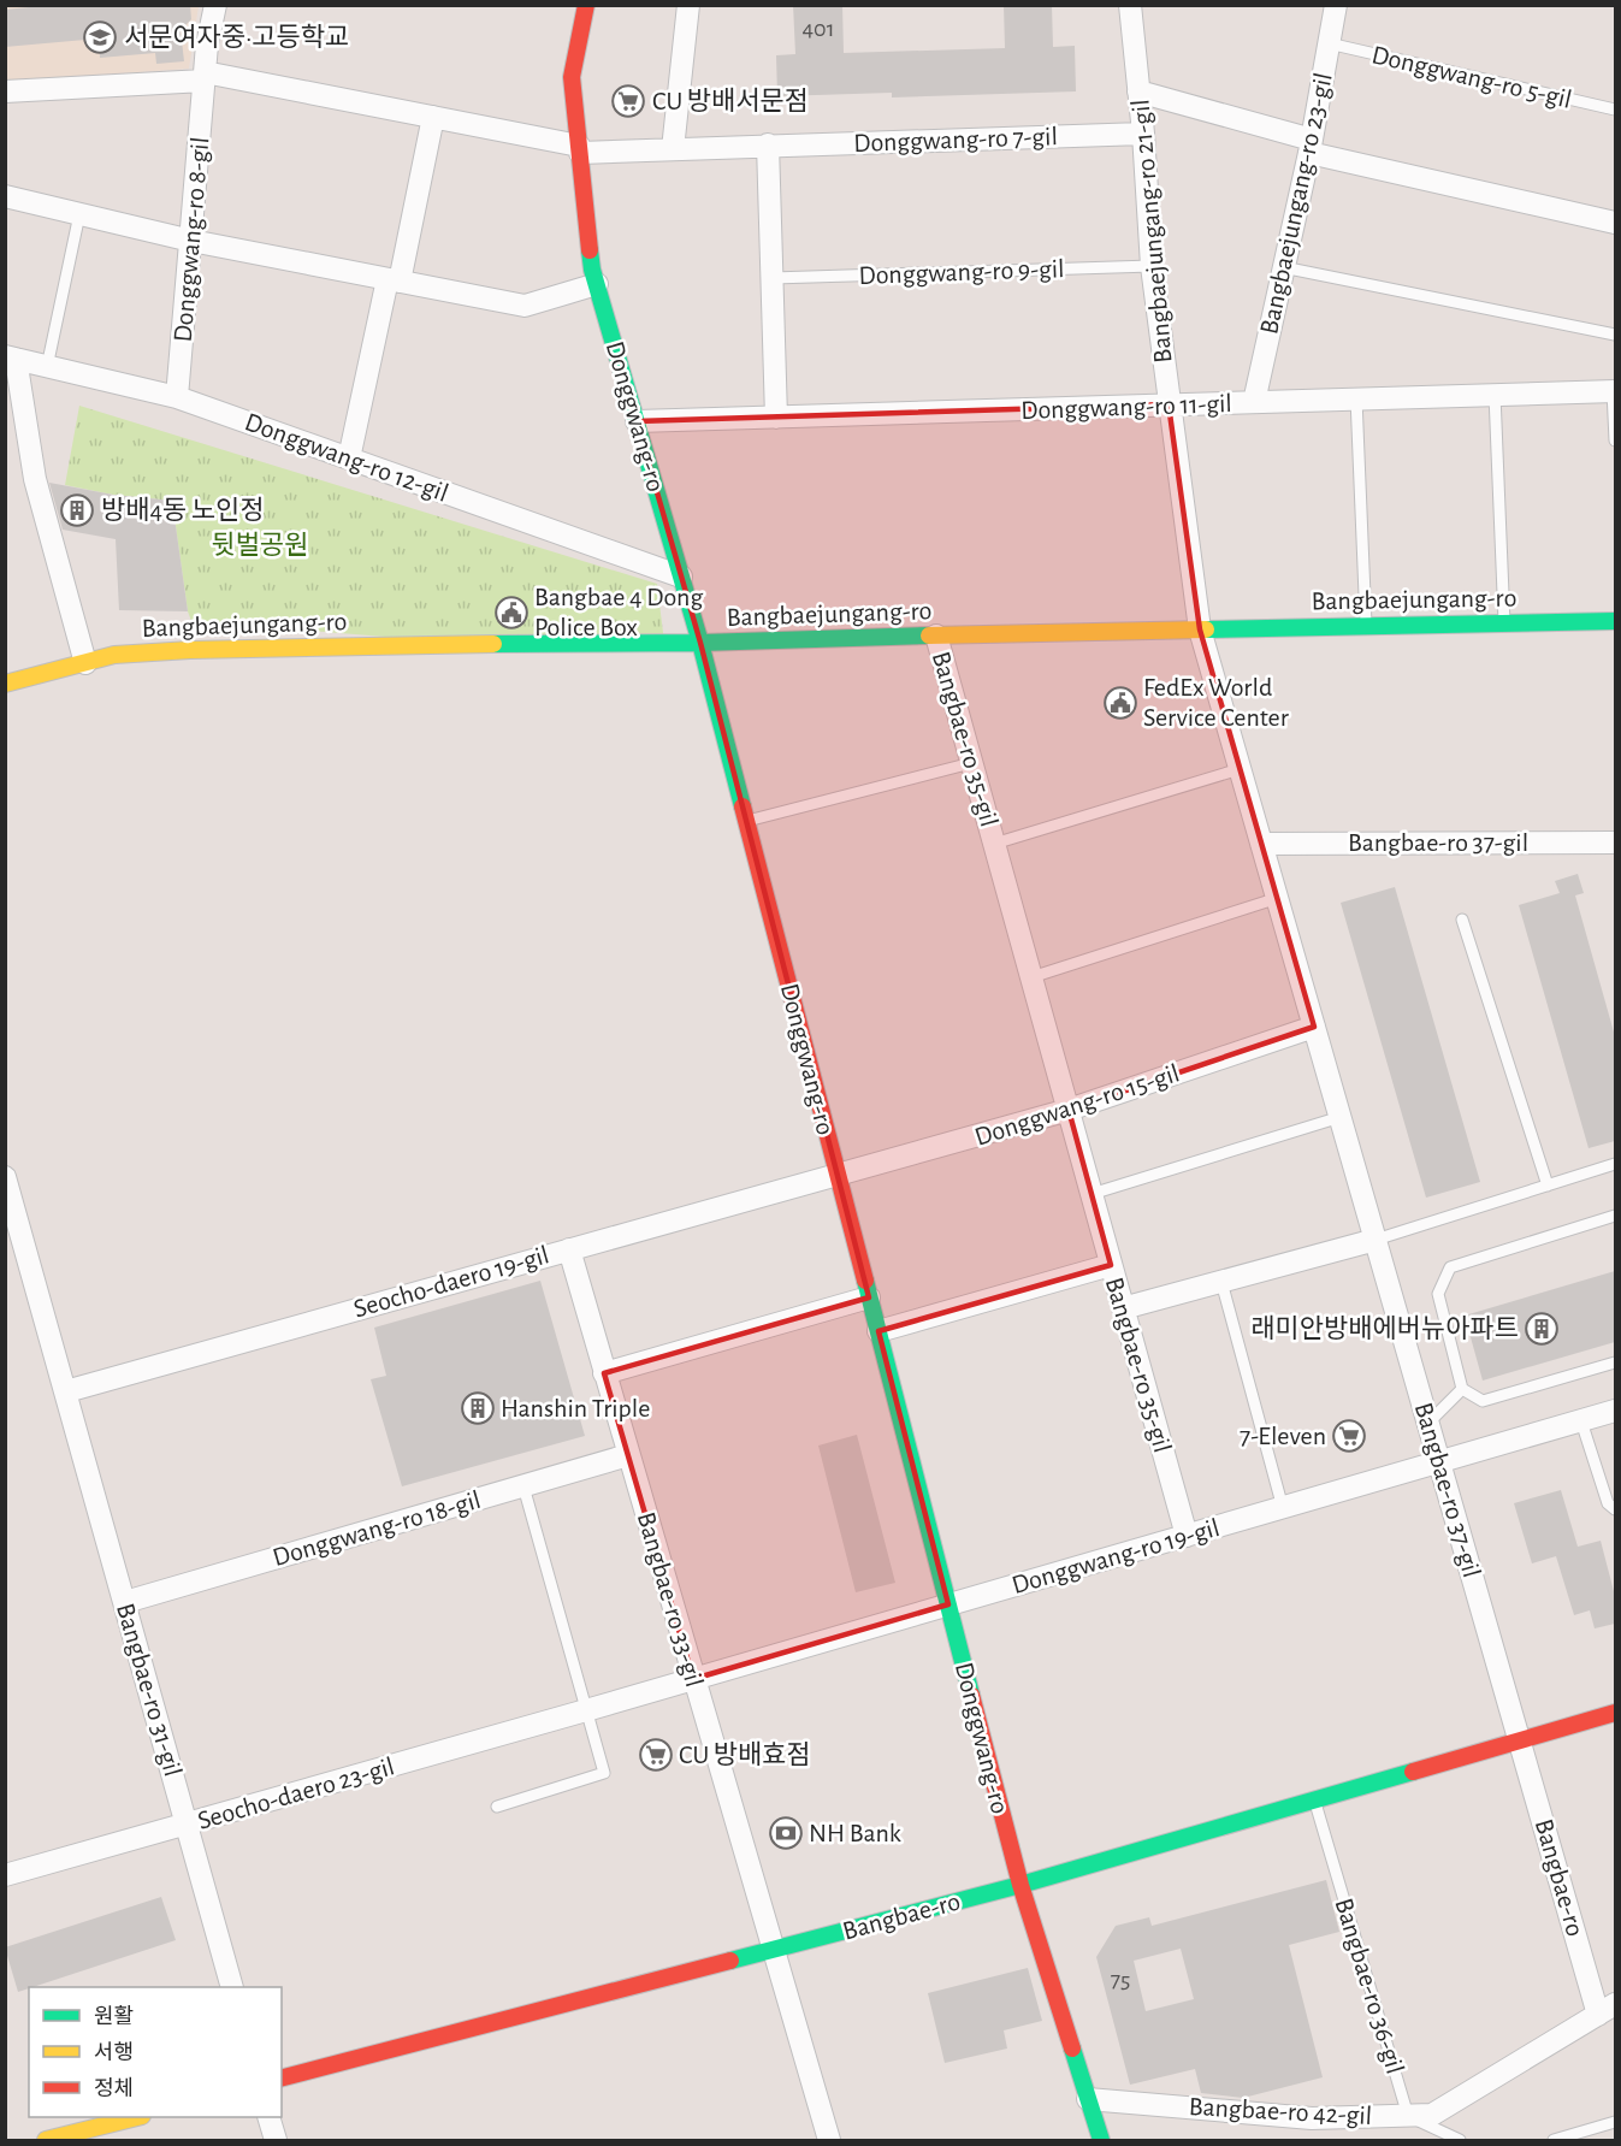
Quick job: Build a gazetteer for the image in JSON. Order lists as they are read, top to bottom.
{
  "streets": {
    "street": [
      "Donggwang-ro 7-gil",
      "Bangbaejungang-ro 23-gil",
      "Bangbaejungang-ro 21-gil",
      "Donggwang-ro 8-gil",
      "Donggwang-ro 11-gil",
      "Donggwang-ro",
      "Donggwang-ro 12-gil",
      "Bangbaejungang-ro",
      "Bangbae-ro 35-gil",
      "Bangbae-ro 37-gil",
      "Donggwang-ro 15-gil",
      "Seocho-daero 19-gil",
      "Donggwang-ro 18-gil",
      "Donggwang-ro 19-gil",
      "Bangbae-ro 33-gil",
      "Bangbae-ro 31-gil",
      "Seocho-daero 23-gil",
      "Bangbae-ro",
      "Bangbae-ro 42-gil"
    ],
    "lane": ["Donggwang-ro 5-gil", "Donggwang-ro 9-gil", "Bangbae-ro 36-gil"]
  },
  "crossings": [
    ["Donggwang-ro 5-gil", "Bangbaejungang-ro 23-gil"],
    ["Donggwang-ro 7-gil", "Bangbaejungang-ro 21-gil"],
    ["Donggwang-ro 7-gil", "Donggwang-ro"],
    ["Bangbaejungang-ro 23-gil", "Donggwang-ro 11-gil"],
    ["Bangbaejungang-ro 21-gil", "Donggwang-ro 9-gil"],
    ["Bangbaejungang-ro 21-gil", "Donggwang-ro 11-gil"],
    ["Bangbaejungang-ro 21-gil", "Bangbaejungang-ro"],
    ["Bangbaejungang-ro 21-gil", "Bangbae-ro 37-gil"],
    ["Donggwang-ro 8-gil", "Donggwang-ro 12-gil"],
    ["Donggwang-ro 11-gil", "Donggwang-ro"],
    ["Donggwang-ro", "Donggwang-ro 12-gil"],
    ["Donggwang-ro", "Bangbaejungang-ro"],
    ["Donggwang-ro", "Donggwang-ro 15-gil"],
    ["Donggwang-ro", "Seocho-daero 19-gil"],
    ["Donggwang-ro", "Donggwang-ro 19-gil"],
    ["Donggwang-ro", "Seocho-daero 23-gil"],
    ["Donggwang-ro", "Bangbae-ro"],
    ["Donggwang-ro", "Bangbae-ro 42-gil"],
    ["Bangbaejungang-ro", "Bangbae-ro 35-gil"],
    ["Bangbaejungang-ro", "Bangbae-ro 37-gil"],
    ["Bangbae-ro 35-gil", "Bangbae-ro 37-gil"],
    ["Bangbae-ro 35-gil", "Donggwang-ro 15-gil"],
    ["Bangbae-ro 35-gil", "Donggwang-ro 19-gil"],
    ["Bangbae-ro 37-gil", "Donggwang-ro 15-gil"],
    ["Bangbae-ro 37-gil", "Donggwang-ro 19-gil"],
    ["Bangbae-ro 37-gil", "Bangbae-ro"],
    ["Donggwang-ro 15-gil", "Seocho-daero 19-gil"],
    ["Seocho-daero 19-gil", "Bangbae-ro 33-gil"],
    ["Seocho-daero 19-gil", "Bangbae-ro 31-gil"],
    ["Donggwang-ro 18-gil", "Bangbae-ro 33-gil"],
    ["Donggwang-ro 18-gil", "Bangbae-ro 31-gil"],
    ["Donggwang-ro 19-gil", "Seocho-daero 23-gil"],
    ["Bangbae-ro 33-gil", "Seocho-daero 23-gil"],
    ["Bangbae-ro 33-gil", "Bangbae-ro"],
    ["Bangbae-ro 31-gil", "Seocho-daero 23-gil"],
    ["Bangbae-ro", "Bangbae-ro 36-gil"],
    ["Bangbae-ro", "Bangbae-ro 42-gil"],
    ["Bangbae-ro 36-gil", "Bangbae-ro 42-gil"]
  ],
  "parks": ["뒷벌공원"],
  "places": {
    "school or university": ["서문여자중·고등학교"],
    "supermarket": ["CU 방배서문점", "7-Eleven", "CU 방배효점"],
    "building": ["방배4동 노인정", "래미안방배에버뉴아파트", "Hanshin Triple"],
    "public building": ["Bangbae 4 Dong Police Box", "FedEx World Service Center"],
    "bank": ["NH Bank"]
  },
  "house_numbers": ["401", "75"],
  "legend": ["원활", "서행", "정체"]
}
